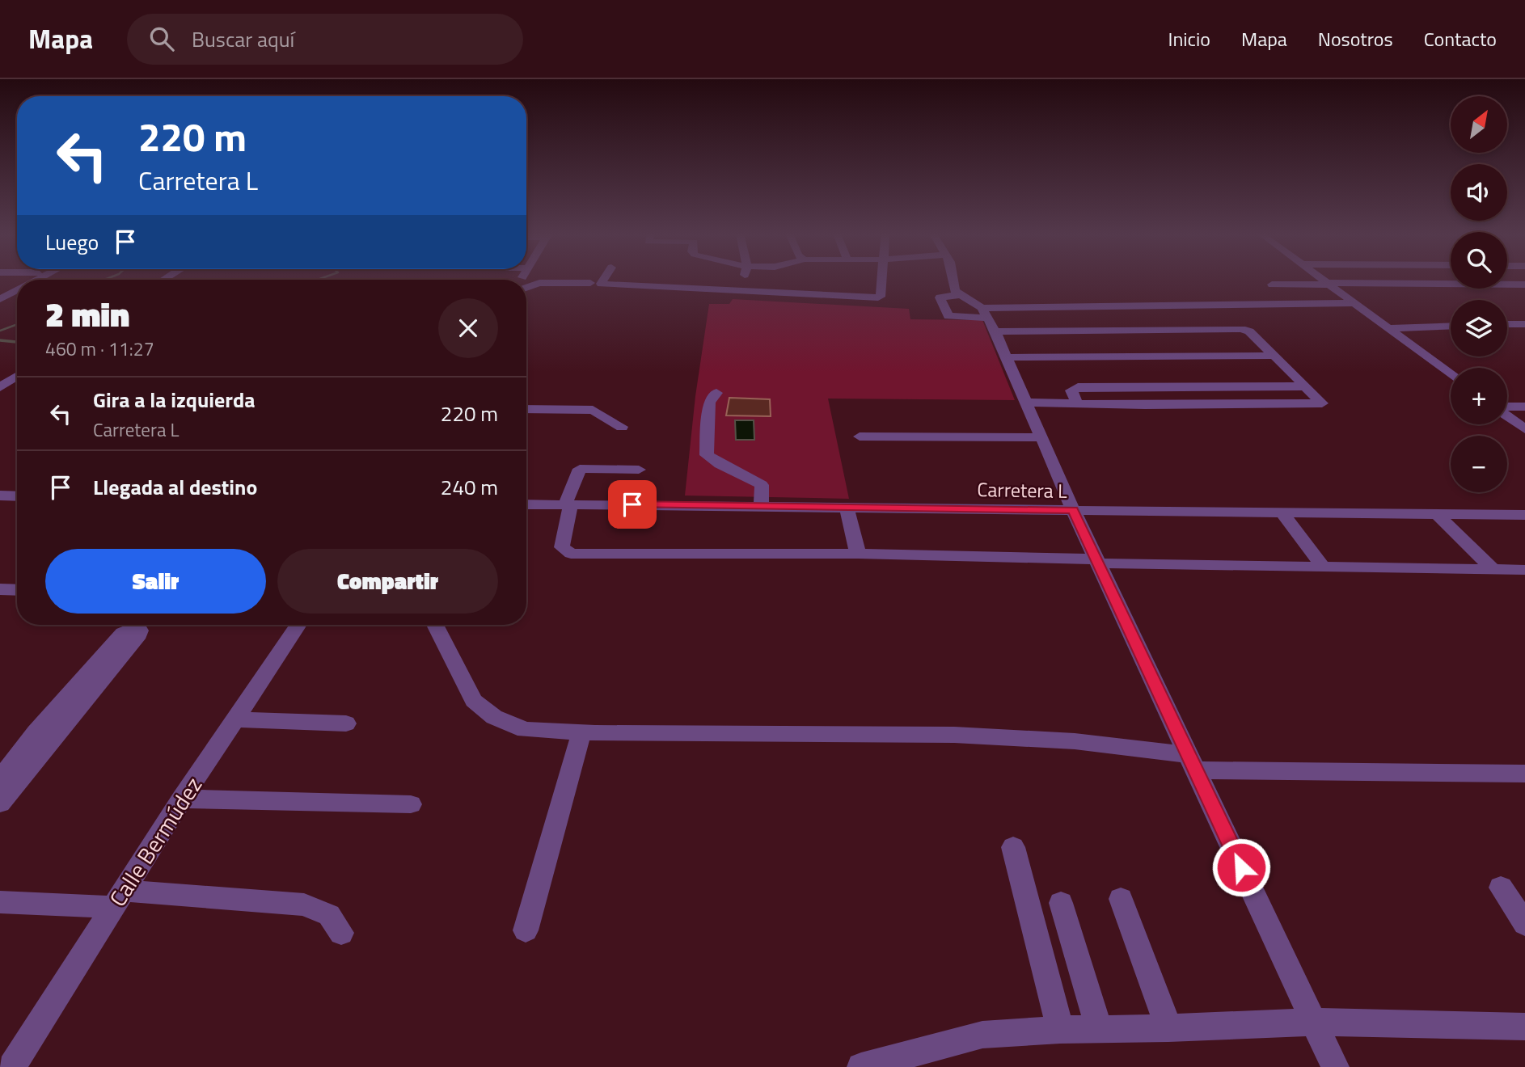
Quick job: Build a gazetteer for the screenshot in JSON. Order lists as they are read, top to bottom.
{
  "streets": {
    "street": ["Carretera L", "Calle Bermúdez"]
  },
  "north": "top right",
  "page": {
    "header": "Mapa",
    "search": "Buscar aquí",
    "nav": [
      "Inicio",
      "Mapa",
      "Nosotros",
      "Contacto"
    ],
    "map_buttons": ["+", "−"],
    "turn": ["220 m", "Carretera L"],
    "then": "Luego",
    "heading": ["2 min", "460 m · 11:27"],
    "list": [
      {
        "name": "Gira a la izquierda",
        "note": "Carretera L",
        "value": "220 m"
      },
      {
        "name": "Llegada al destino",
        "value": "240 m"
      }
    ],
    "buttons": ["Salir", "Compartir"]
  }
}
